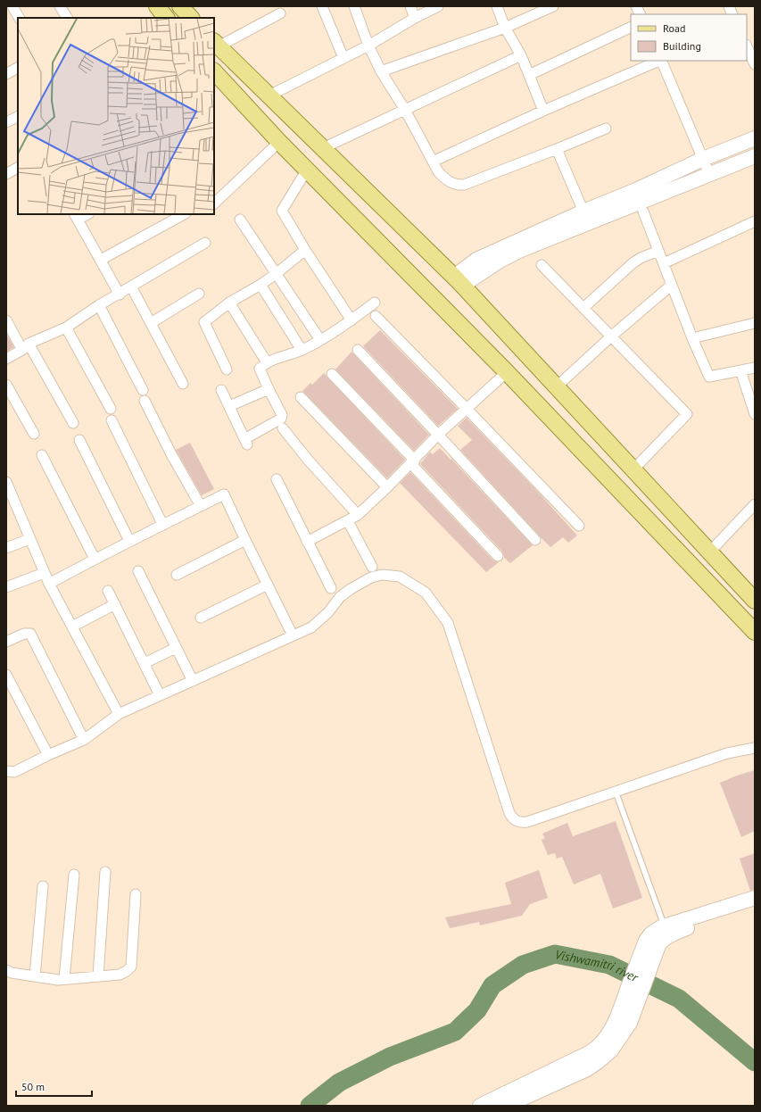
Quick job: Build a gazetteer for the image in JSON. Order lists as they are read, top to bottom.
{
  "water": ["Vishwamitri river"],
  "legend": ["Road", "Building"],
  "scale_bar": "50 m"
}
